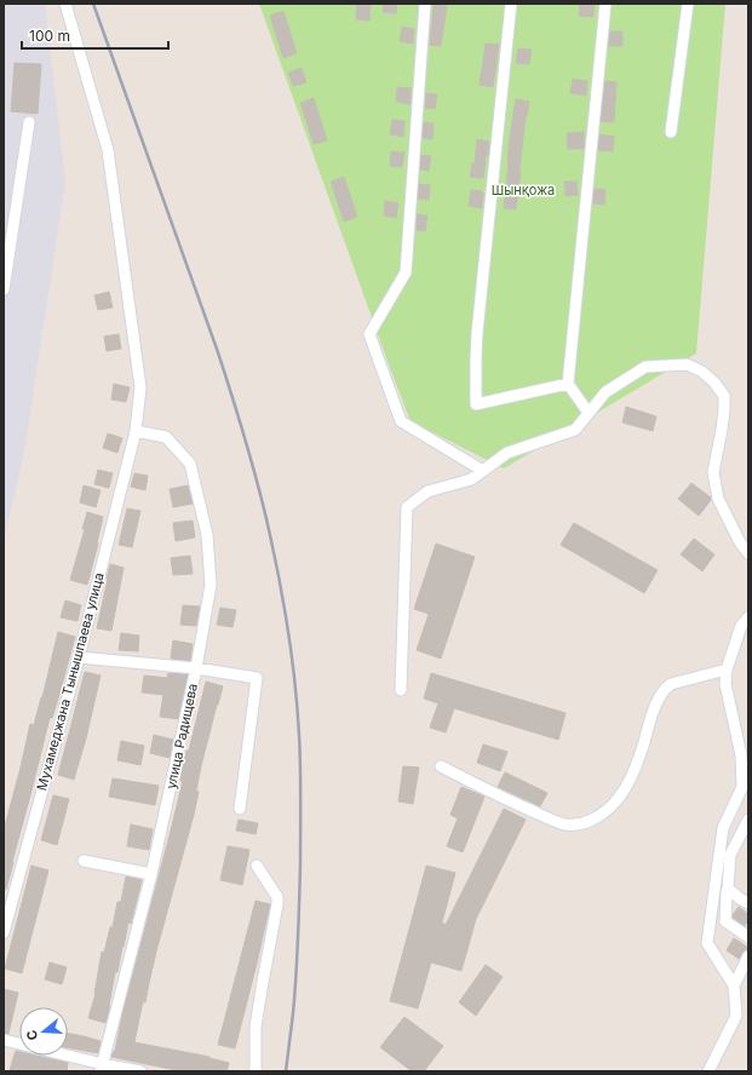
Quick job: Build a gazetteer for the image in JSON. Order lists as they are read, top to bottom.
{
  "streets": {
    "street": ["Мухамеджана Тынышпаева улица", "улица Радищева"]
  },
  "crossings": [
    ["Мухамеджана Тынышпаева улица", "улица Радищева"]
  ],
  "parks": ["Шынқожа"],
  "scale_bar": "100 m",
  "north": "left"
}
